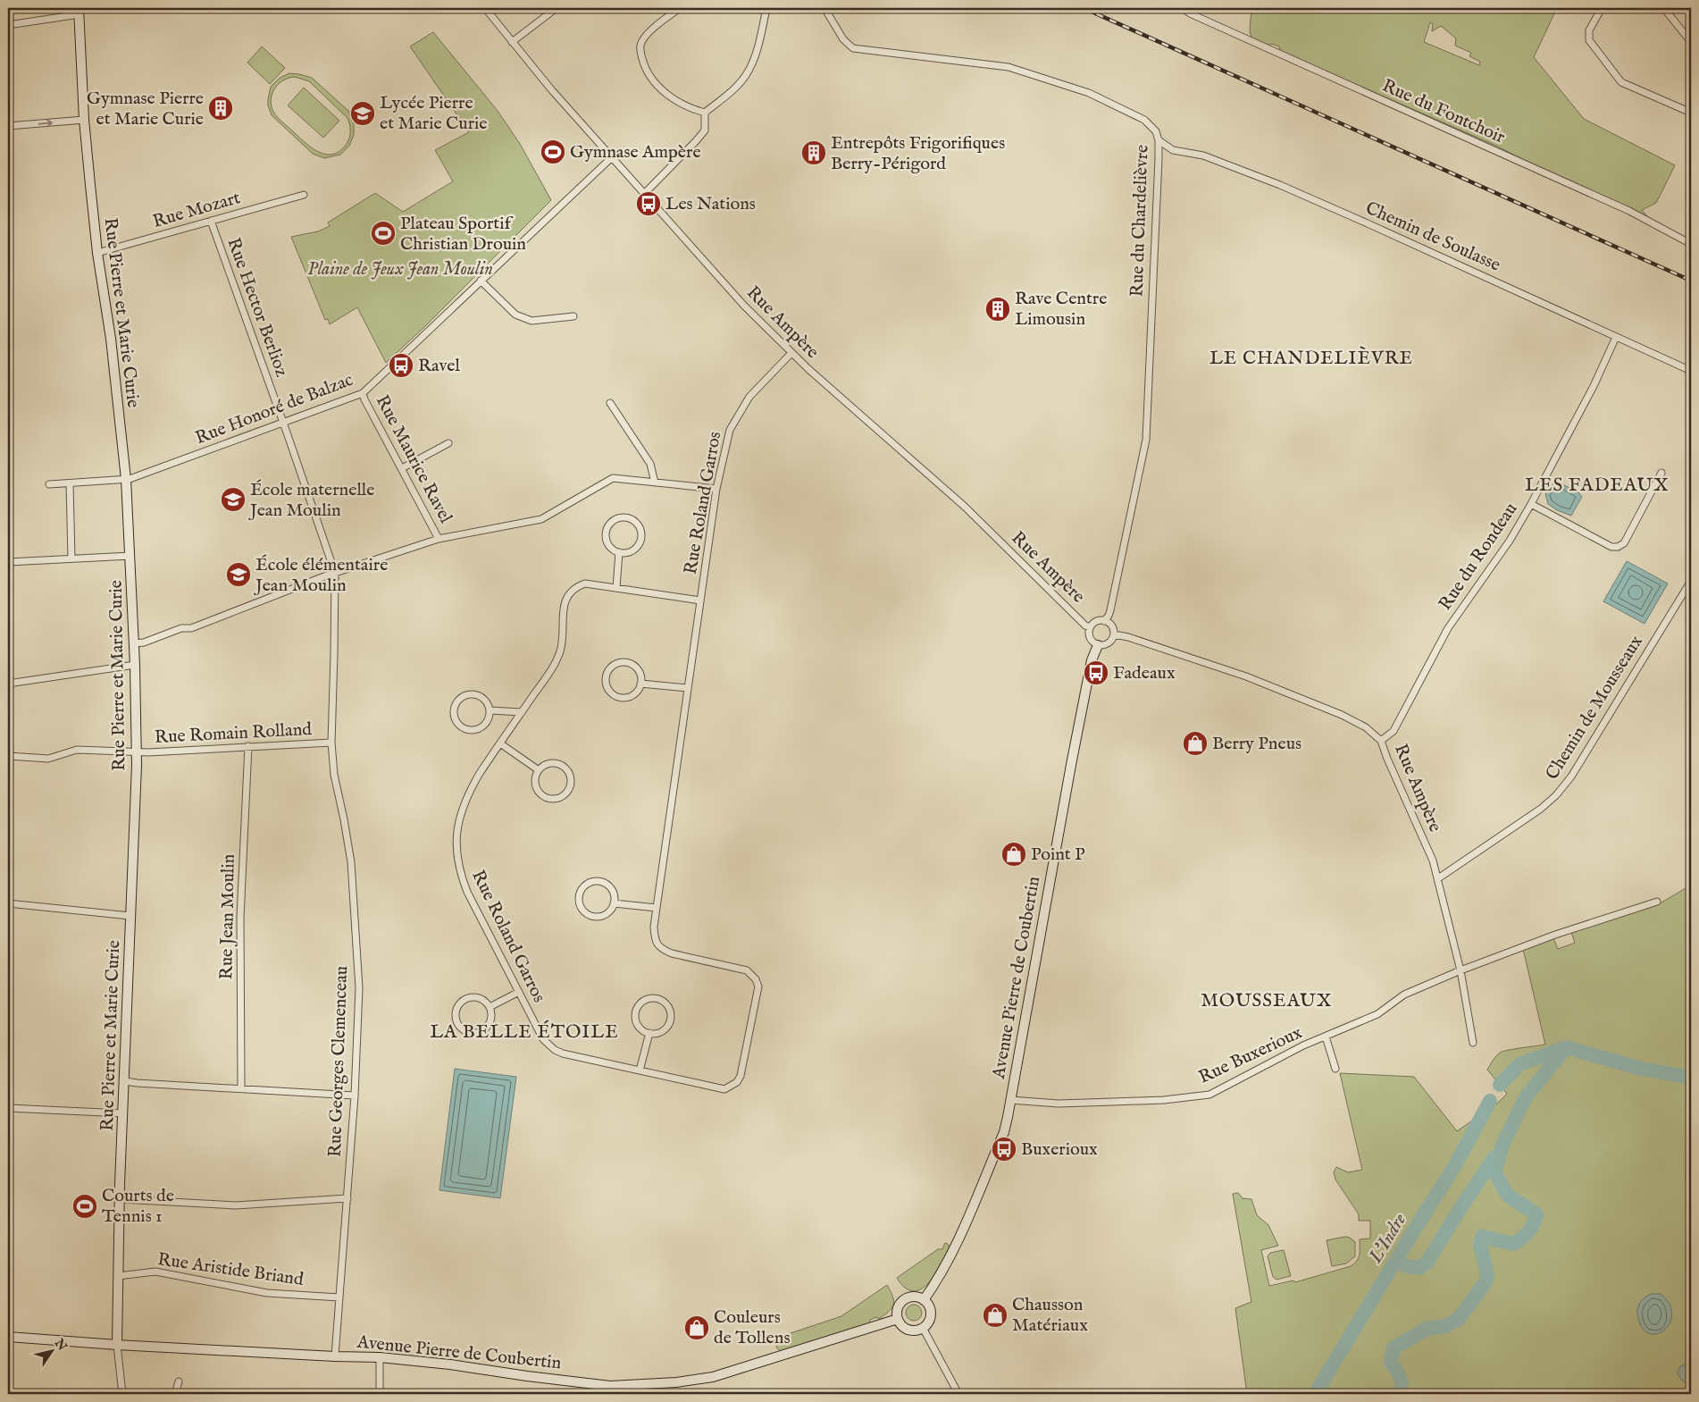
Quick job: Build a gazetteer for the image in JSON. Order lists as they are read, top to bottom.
{
  "streets": {
    "street": [
      "Rue du Fontchoir",
      "Rue Mozart",
      "Rue du Chardelièvre",
      "Chemin de Soulasse",
      "Rue Hector Berlioz",
      "Rue Pierre et Marie Curie",
      "Rue Ampère",
      "Rue Honoré de Balzac",
      "Rue Maurice Ravel",
      "Rue Roland Garros",
      "Rue du Rondeau",
      "Chemin de Mousseaux",
      "Rue Romain Rolland",
      "Rue Jean Moulin",
      "Avenue Pierre de Coubertin",
      "Rue Buxerioux",
      "Rue Georges Clemenceau",
      "Rue Aristide Briand"
    ]
  },
  "crossings": [
    ["Rue Mozart", "Rue Hector Berlioz"],
    ["Rue Mozart", "Rue Pierre et Marie Curie"],
    ["Rue du Chardelièvre", "Chemin de Soulasse"],
    ["Rue du Chardelièvre", "Rue Ampère"],
    ["Rue du Chardelièvre", "Avenue Pierre de Coubertin"],
    ["Chemin de Soulasse", "Rue du Rondeau"],
    ["Rue Hector Berlioz", "Rue Honoré de Balzac"],
    ["Rue Hector Berlioz", "Rue Romain Rolland"],
    ["Rue Hector Berlioz", "Rue Georges Clemenceau"],
    ["Rue Pierre et Marie Curie", "Rue Honoré de Balzac"],
    ["Rue Pierre et Marie Curie", "Rue Romain Rolland"],
    ["Rue Pierre et Marie Curie", "Avenue Pierre de Coubertin"],
    ["Rue Pierre et Marie Curie", "Rue Aristide Briand"],
    ["Rue Ampère", "Rue Honoré de Balzac"],
    ["Rue Ampère", "Rue Roland Garros"],
    ["Rue Ampère", "Rue du Rondeau"],
    ["Rue Ampère", "Chemin de Mousseaux"],
    ["Rue Ampère", "Avenue Pierre de Coubertin"],
    ["Rue Ampère", "Rue Buxerioux"],
    ["Rue Honoré de Balzac", "Rue Maurice Ravel"],
    ["Rue Romain Rolland", "Rue Jean Moulin"],
    ["Rue Romain Rolland", "Rue Georges Clemenceau"],
    ["Avenue Pierre de Coubertin", "Rue Buxerioux"],
    ["Avenue Pierre de Coubertin", "Rue Georges Clemenceau"],
    ["Rue Georges Clemenceau", "Rue Aristide Briand"]
  ],
  "districts": [
    "LE CHANDELIÈVRE",
    "LES FADEAUX",
    "MOUSSEAUX",
    "LA BELLE ÉTOILE"
  ],
  "water": ["L'Indre"],
  "parks": ["Plaine de Jeux Jean Moulin"],
  "places": {
    "building": ["Gymnase Pierre et Marie Curie", "Entrepôts Frigorifiques Berry-Périgord", "Rave Centre Limousin"],
    "school or university": ["Lycée Pierre et Marie Curie", "École maternelle Jean Moulin", "École élémentaire Jean Moulin"],
    "sports": ["Gymnase Ampère", "Plateau Sportif Christian Drouin", "Courts de Tennis 1"],
    "bus stop": [
      "Les Nations",
      "Ravel",
      "Fadeaux",
      "Buxerioux"
    ],
    "shop": [
      "Berry Pneus",
      "Point P",
      "Chausson Matériaux",
      "Couleurs de Tollens"
    ]
  },
  "north": "top right"
}
